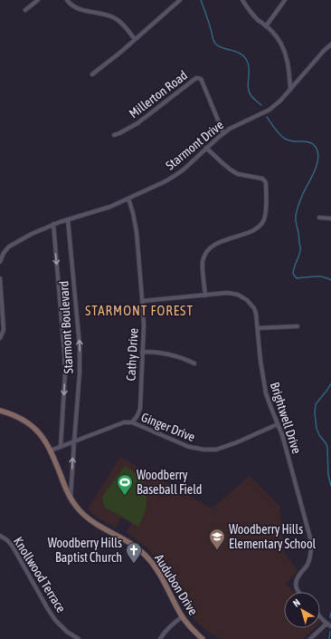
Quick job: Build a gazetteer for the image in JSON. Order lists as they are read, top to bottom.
{
  "streets": {
    "street": [
      "Millerton Road",
      "Starmont Drive",
      "Starmont Boulevard",
      "Cathy Drive",
      "Brightwell Drive",
      "Ginger Drive",
      "Knollwood Terrace",
      "Audubon Drive"
    ]
  },
  "crossings": [
    ["Millerton Road", "Starmont Drive"],
    ["Starmont Drive", "Starmont Boulevard"],
    ["Starmont Drive", "Cathy Drive"],
    ["Starmont Boulevard", "Ginger Drive"],
    ["Starmont Boulevard", "Audubon Drive"],
    ["Cathy Drive", "Brightwell Drive"],
    ["Cathy Drive", "Ginger Drive"],
    ["Brightwell Drive", "Ginger Drive"],
    ["Ginger Drive", "Audubon Drive"]
  ],
  "districts": ["STARMONT FOREST"],
  "places": {
    "sports": ["Woodberry Baseball Field"],
    "school or university": ["Woodberry Hills Elementary School"],
    "church": ["Woodberry Hills Baptist Church"]
  },
  "north": "top left"
}
